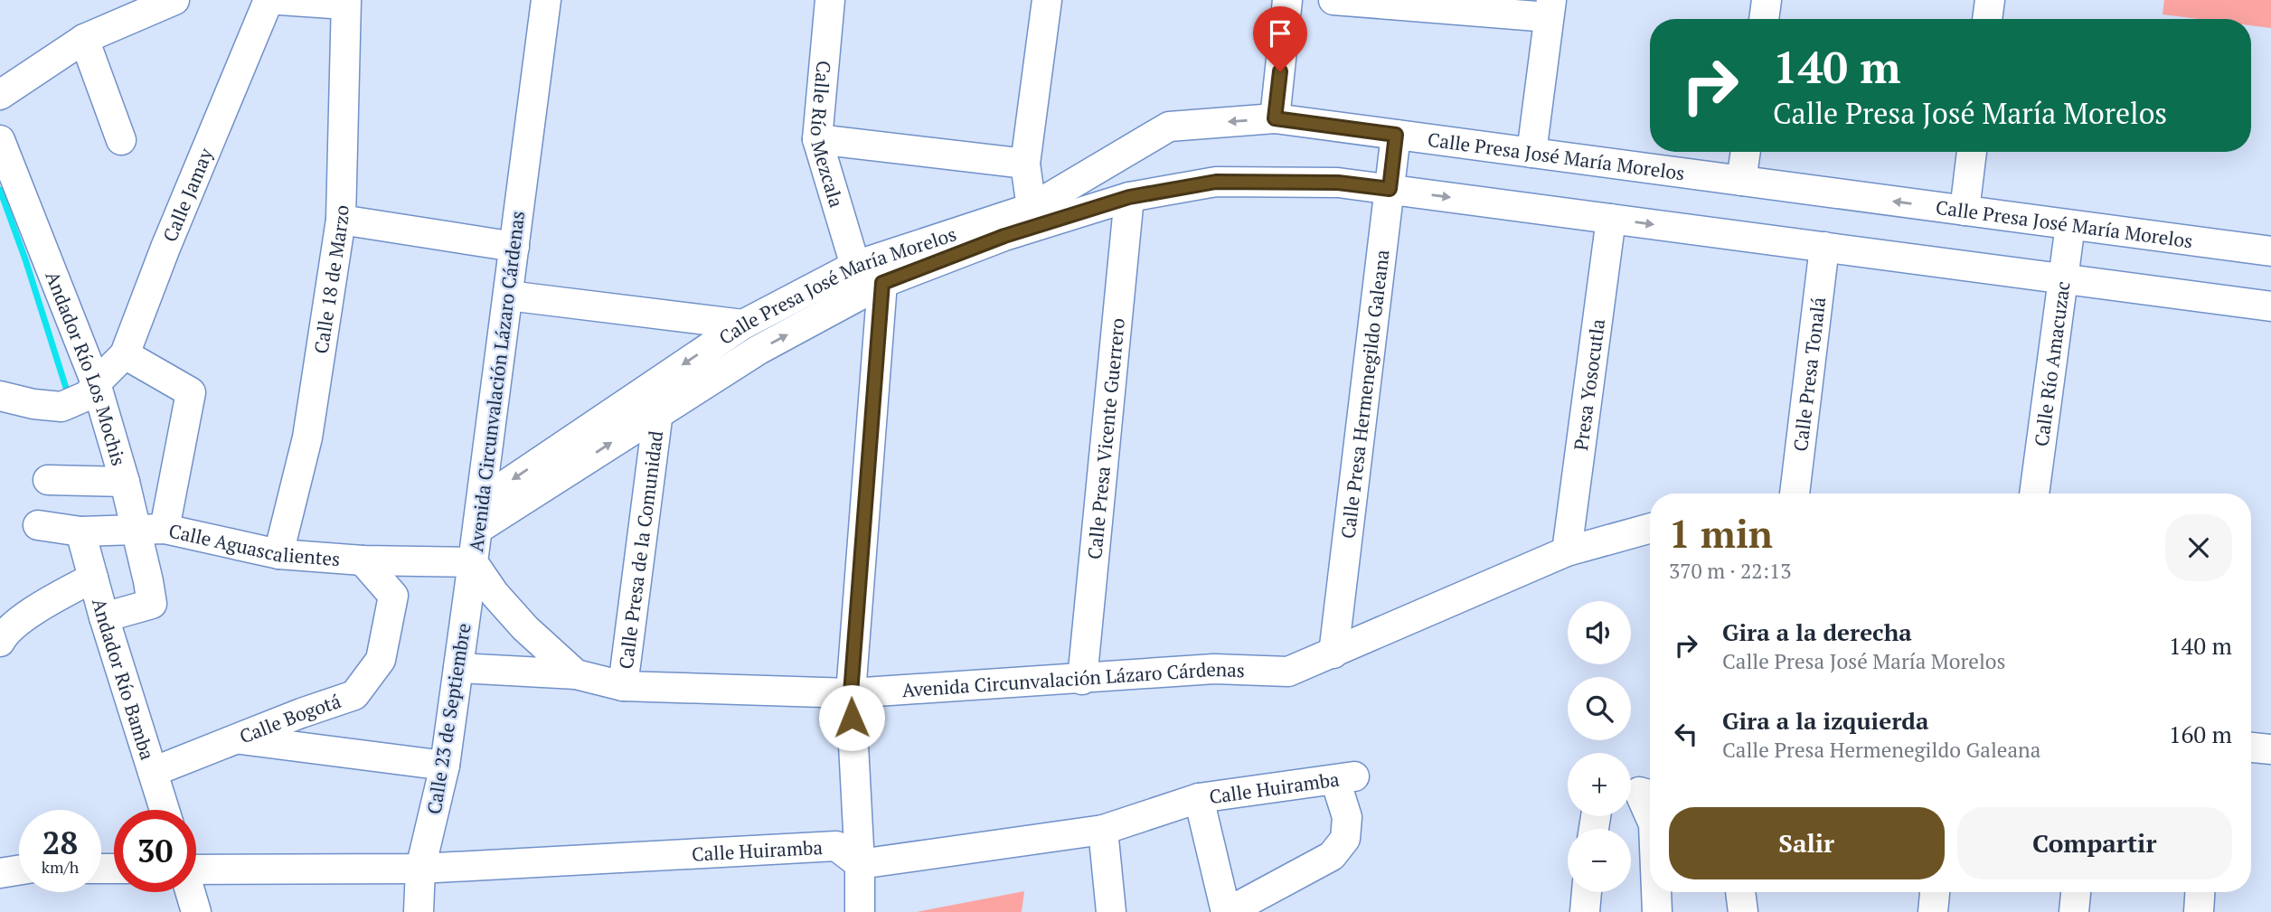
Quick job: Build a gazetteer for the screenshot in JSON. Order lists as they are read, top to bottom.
{
  "streets": {
    "street": [
      "Calle Río Mezcala",
      "Calle Presa José María Morelos",
      "Calle Jamay",
      "Calle 18 de Marzo",
      "Calle Río Amacuzac",
      "Andador Río Los Mochis",
      "Calle Presa Tonalá",
      "Avenida Circunvalación Lázaro Cárdenas",
      "Presa Yosocutla",
      "Calle Presa Hermenegildo Galeana",
      "Calle Presa Vicente Guerrero",
      "Calle Aguascalientes",
      "Calle Presa de la Comunidad",
      "Andador Río Bamba",
      "Calle Bogotá",
      "Calle 23 de Septiembre",
      "Calle Huiramba"
    ]
  },
  "crossings": [
    ["Calle Río Mezcala", "Calle Presa José María Morelos"],
    ["Calle Presa José María Morelos", "Calle Río Amacuzac"],
    ["Calle Presa José María Morelos", "Calle Presa Tonalá"],
    ["Calle Presa José María Morelos", "Avenida Circunvalación Lázaro Cárdenas"],
    ["Calle Presa José María Morelos", "Presa Yosocutla"],
    ["Calle Presa José María Morelos", "Calle Presa Hermenegildo Galeana"],
    ["Calle Presa José María Morelos", "Calle Presa Vicente Guerrero"],
    ["Calle Presa José María Morelos", "Calle Presa de la Comunidad"],
    ["Calle Jamay", "Andador Río Los Mochis"],
    ["Calle 18 de Marzo", "Calle Aguascalientes"],
    ["Andador Río Los Mochis", "Calle Aguascalientes"],
    ["Andador Río Los Mochis", "Andador Río Bamba"],
    ["Avenida Circunvalación Lázaro Cárdenas", "Presa Yosocutla"],
    ["Avenida Circunvalación Lázaro Cárdenas", "Calle Presa Hermenegildo Galeana"],
    ["Avenida Circunvalación Lázaro Cárdenas", "Calle Presa Vicente Guerrero"],
    ["Avenida Circunvalación Lázaro Cárdenas", "Calle Aguascalientes"],
    ["Avenida Circunvalación Lázaro Cárdenas", "Calle Presa de la Comunidad"],
    ["Avenida Circunvalación Lázaro Cárdenas", "Calle 23 de Septiembre"],
    ["Calle Aguascalientes", "Andador Río Bamba"],
    ["Calle Aguascalientes", "Calle Bogotá"],
    ["Calle Aguascalientes", "Calle 23 de Septiembre"],
    ["Andador Río Bamba", "Calle Bogotá"],
    ["Calle 23 de Septiembre", "Calle Huiramba"]
  ],
  "page": {
    "turn": ["140 m", "Calle Presa José María Morelos"],
    "heading": ["1 min", "370 m · 22:13"],
    "map_buttons": ["+", "−"],
    "list": [
      {
        "name": "Gira a la derecha",
        "note": "Calle Presa José María Morelos",
        "value": "140 m"
      },
      {
        "name": "Gira a la izquierda",
        "note": "Calle Presa Hermenegildo Galeana",
        "value": "160 m"
      }
    ],
    "buttons": ["Salir", "Compartir"],
    "speed": "28 km/h",
    "limit": "30"
  }
}
